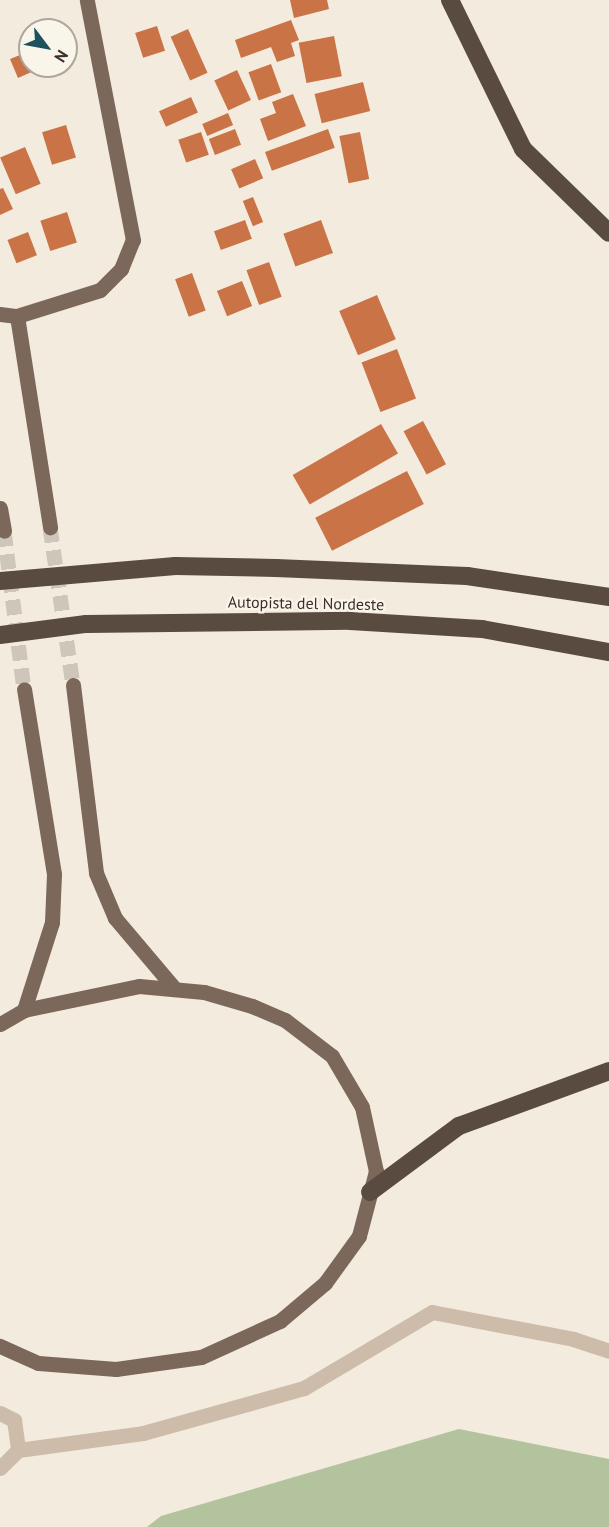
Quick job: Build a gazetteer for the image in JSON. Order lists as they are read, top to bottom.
{
  "streets": {
    "highway": ["Autopista del Nordeste"]
  },
  "north": "bottom right"
}
